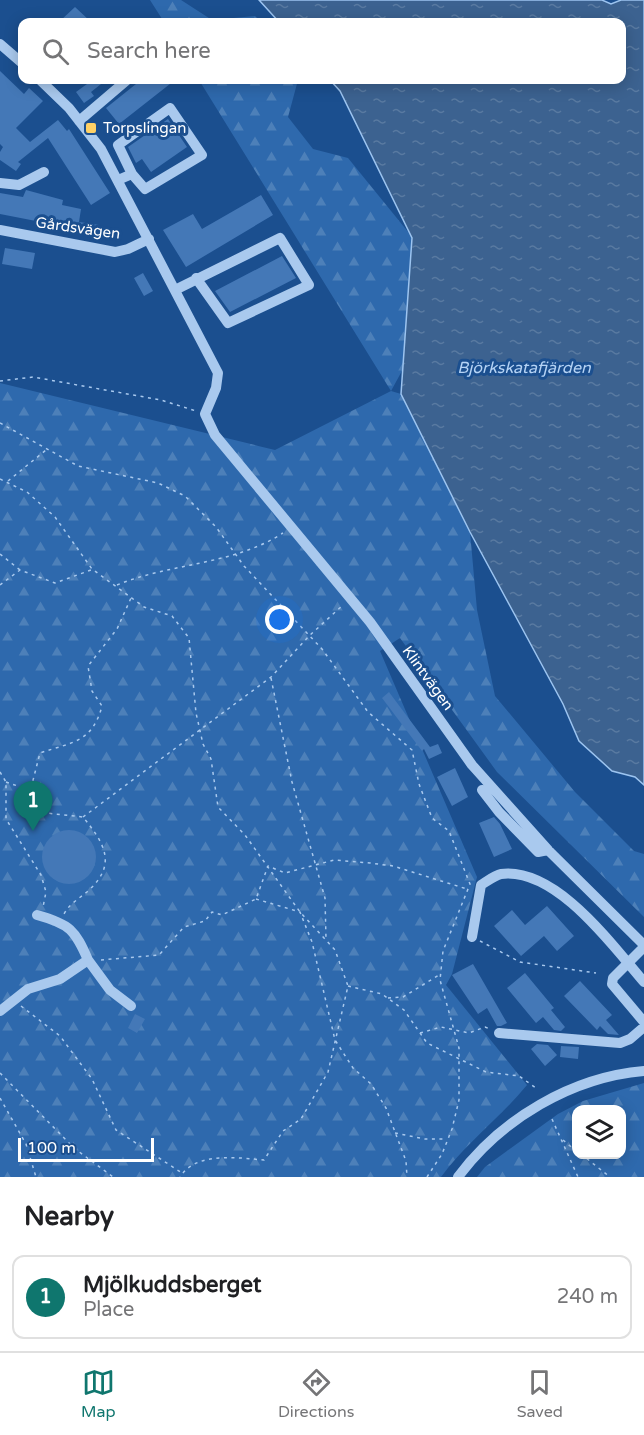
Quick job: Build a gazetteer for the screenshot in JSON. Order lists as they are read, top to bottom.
{
  "streets": {
    "street": ["Gårdsvägen", "Klintvägen"]
  },
  "water": ["Björkskatafjärden"],
  "places": {
    "transit": ["Torpslingan"]
  },
  "scale_bar": "100 m",
  "page": {
    "search": "Search here",
    "pins": "1",
    "scale": "100 m",
    "heading": "Nearby",
    "list": [
      {
        "mark": "1",
        "name": "Mjölkuddsberget",
        "note": "Place",
        "value": "240 m"
      }
    ],
    "nav": ["Map", "Directions", "Saved"]
  }
}
